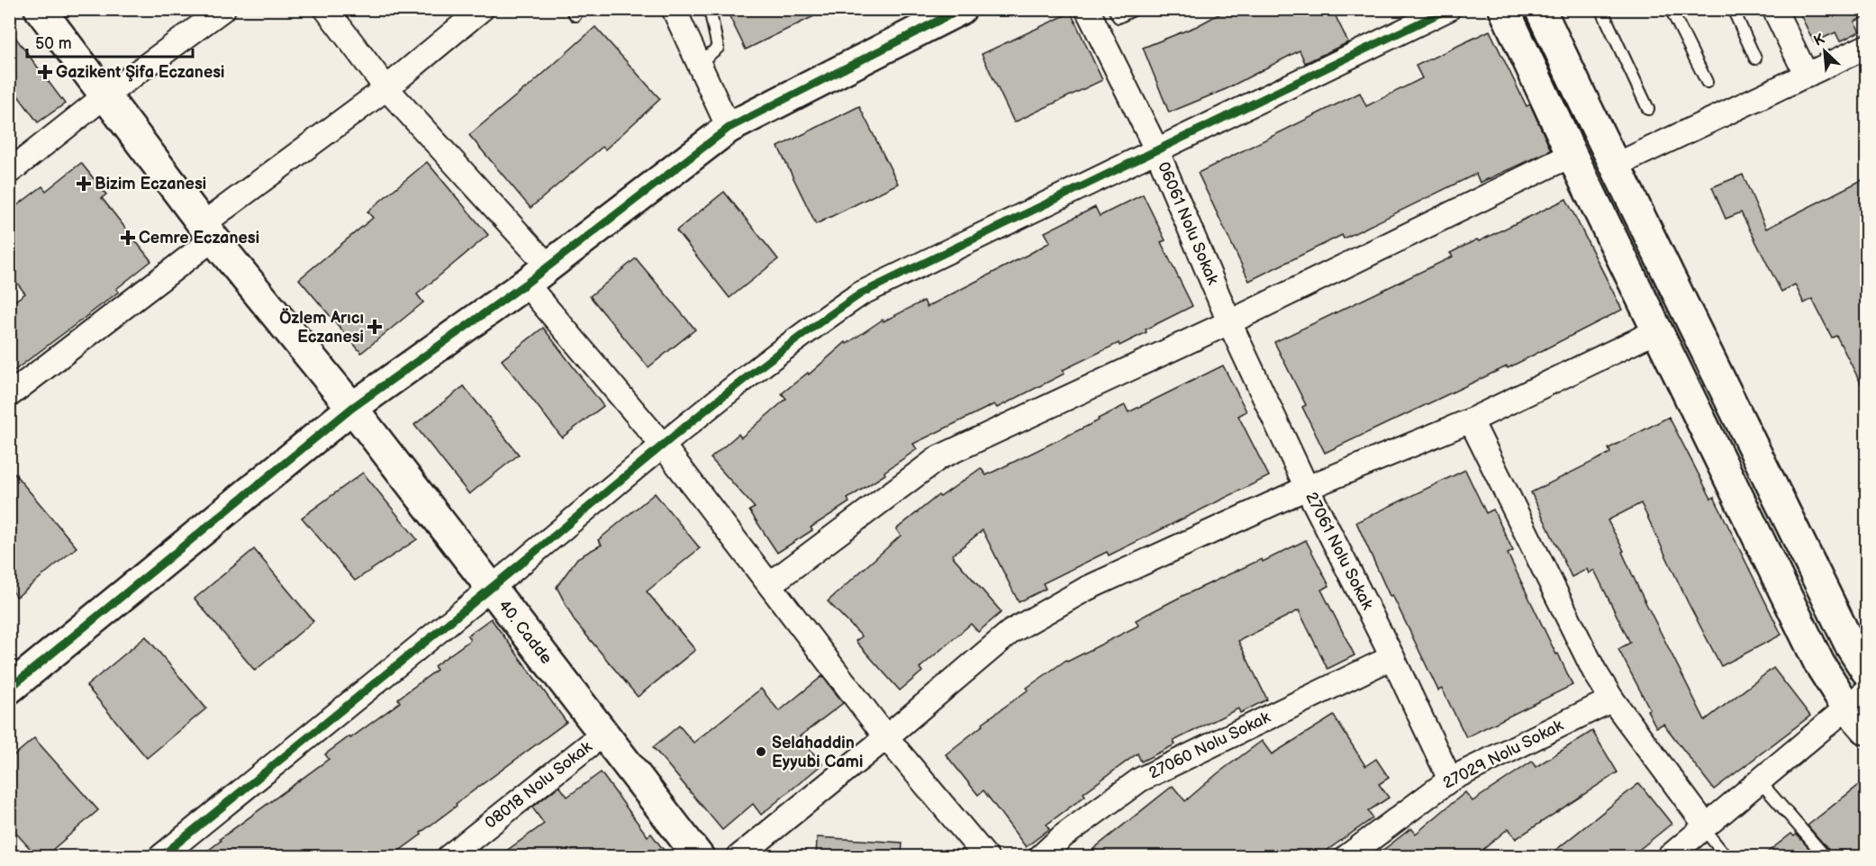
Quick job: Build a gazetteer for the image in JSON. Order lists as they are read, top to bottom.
{
  "streets": {
    "street": [
      "06061 Nolu Sokak",
      "27061 Nolu Sokak",
      "40. Cadde",
      "27060 Nolu Sokak",
      "27029 Nolu Sokak",
      "08018 Nolu Sokak"
    ]
  },
  "crossings": [
    ["06061 Nolu Sokak", "27061 Nolu Sokak"],
    ["27061 Nolu Sokak", "27060 Nolu Sokak"],
    ["27061 Nolu Sokak", "27029 Nolu Sokak"],
    ["40. Cadde", "08018 Nolu Sokak"]
  ],
  "places": {
    "health": [
      "Gazikent Şifa Eczanesi",
      "Bizim Eczanesi",
      "Cemre Eczanesi",
      "Özlem Arıcı Eczanesi"
    ],
    "other": ["Selahaddin Eyyubi Cami"]
  },
  "scale_bar": "50 m",
  "north": "top left"
}
